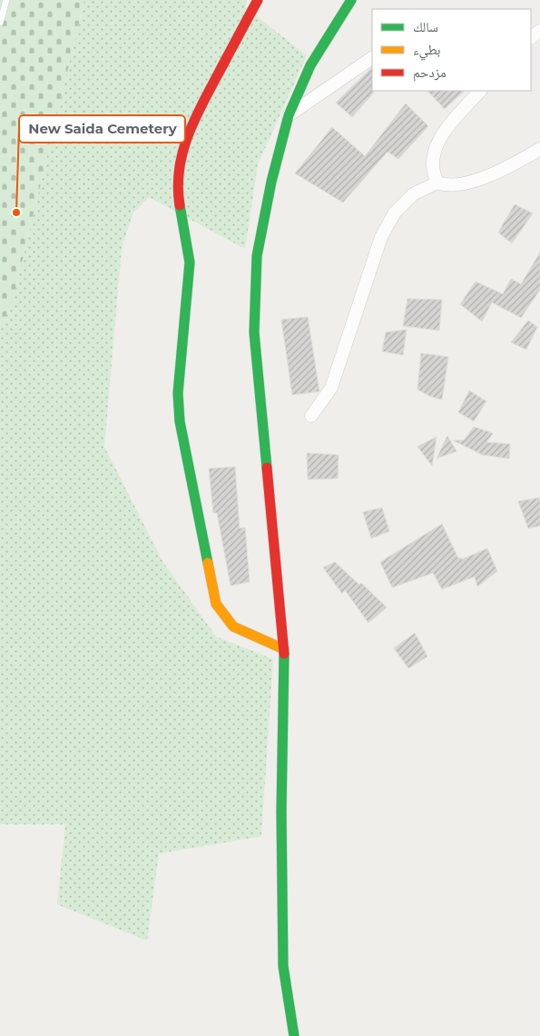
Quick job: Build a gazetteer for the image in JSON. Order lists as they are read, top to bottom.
{
  "places": ["New Saida Cemetery"],
  "legend": ["سالك", "بطيء", "مزدحم"]
}
